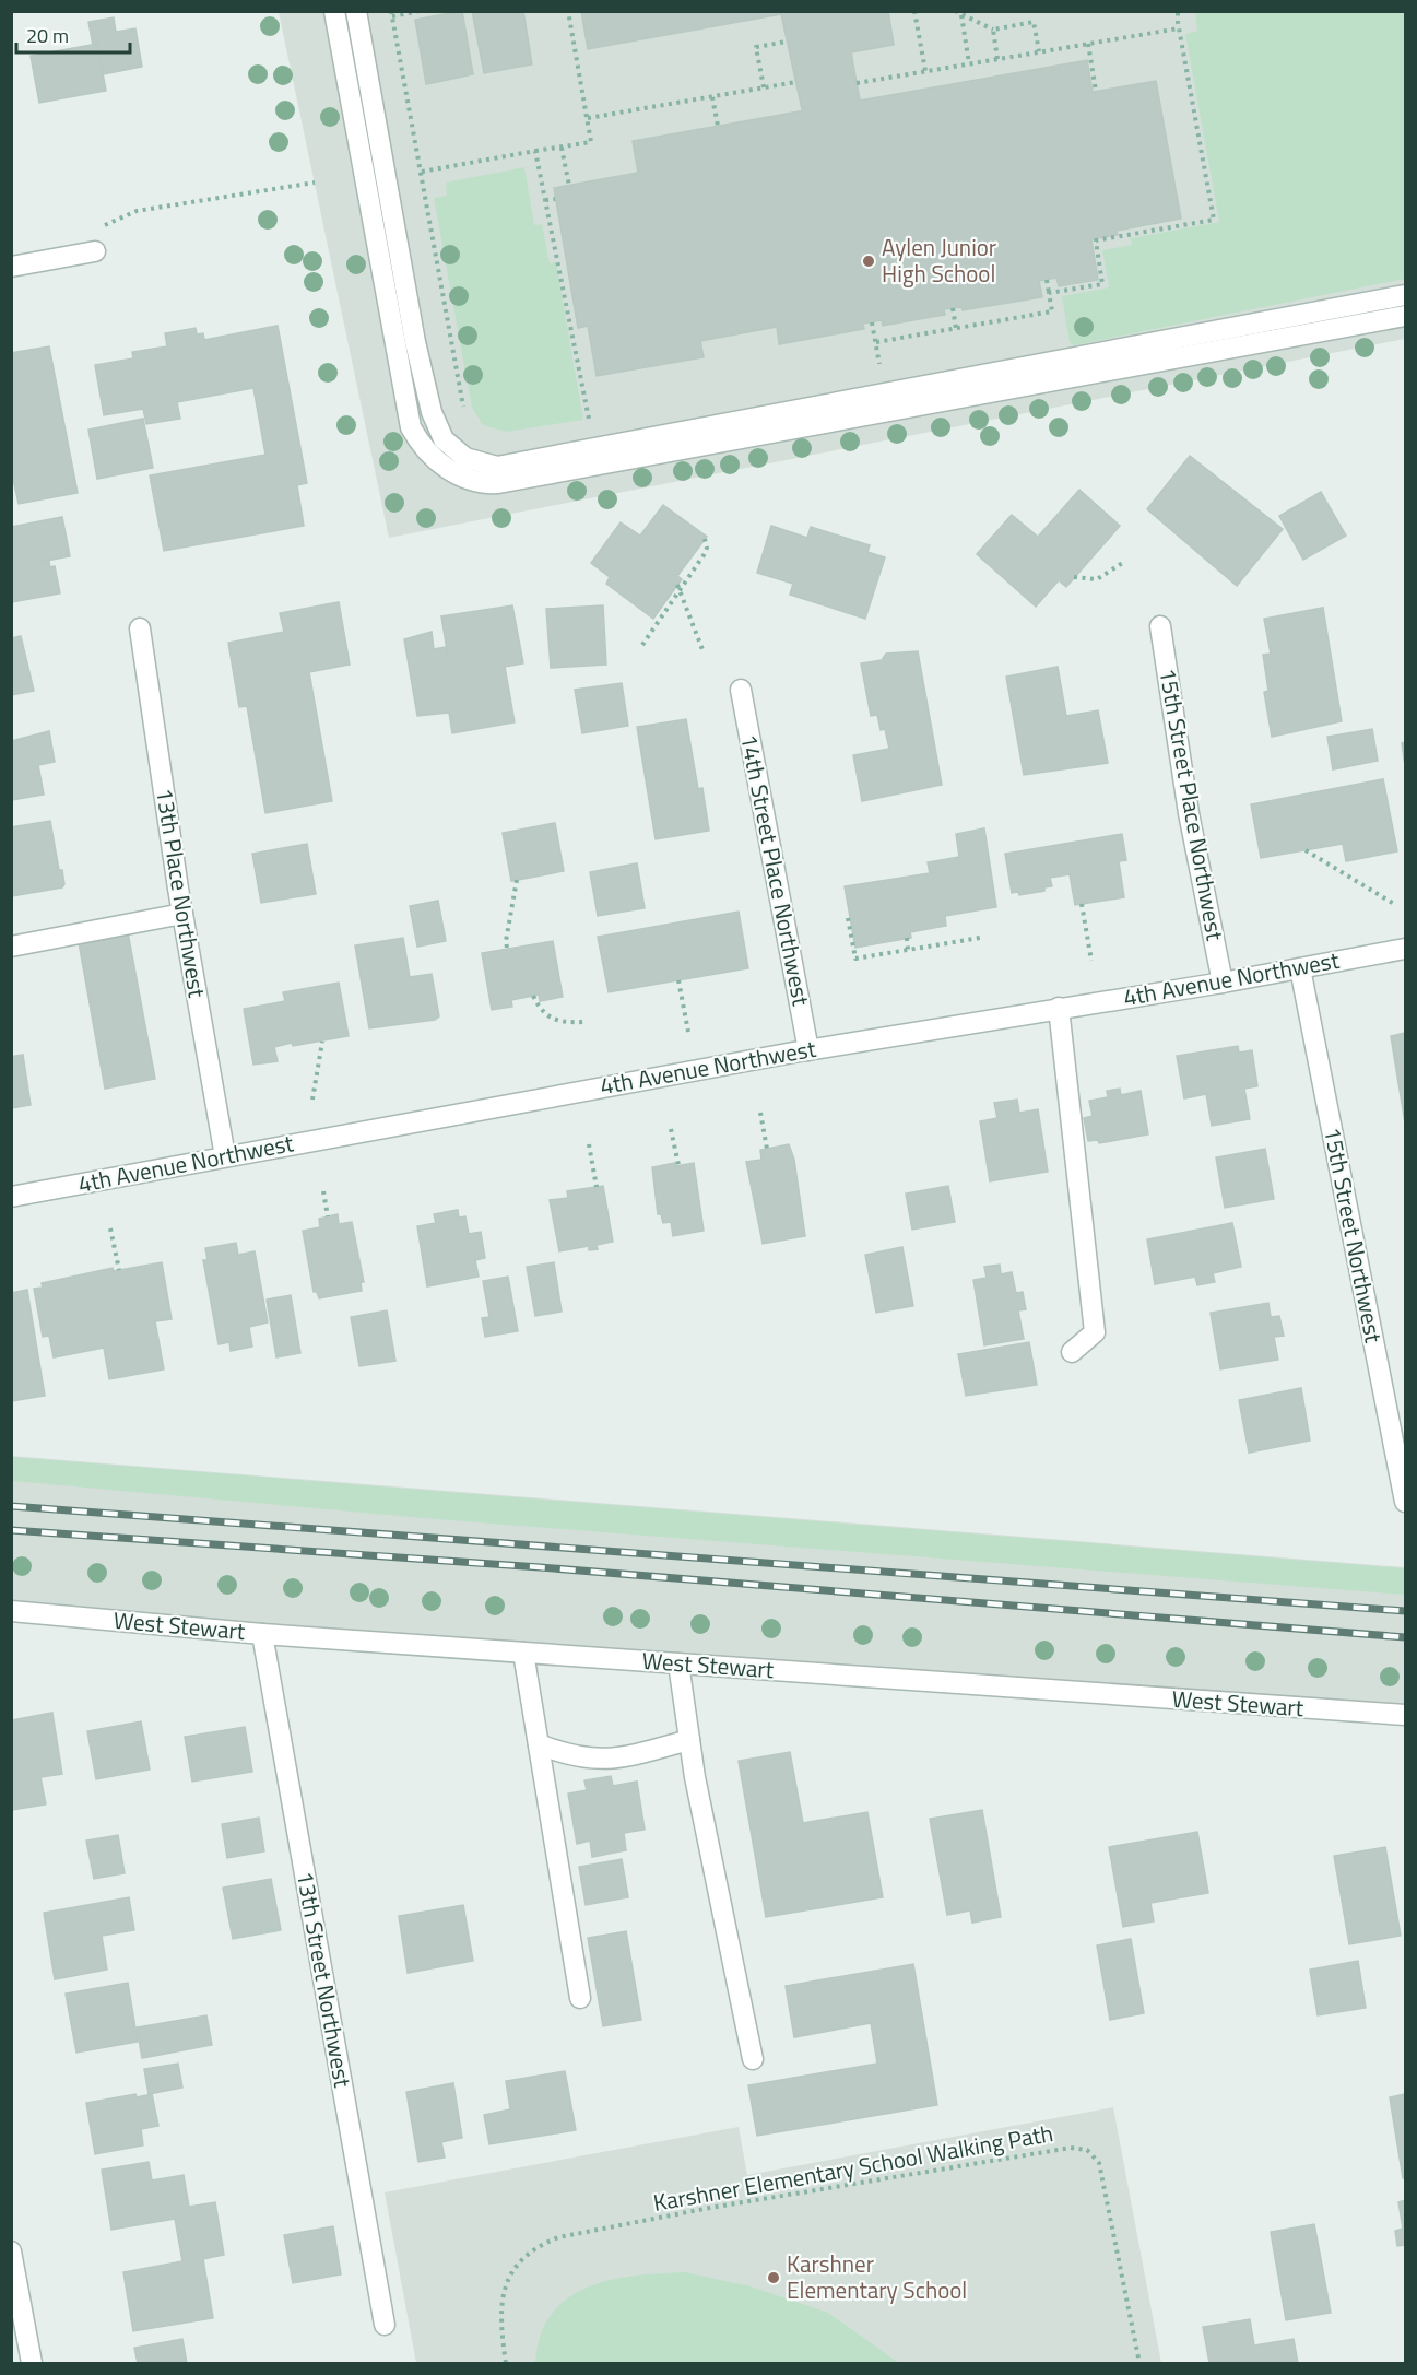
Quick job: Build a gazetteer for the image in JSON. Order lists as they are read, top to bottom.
{
  "streets": {
    "street": [
      "15th Street Place Northwest",
      "14th Street Place Northwest",
      "13th Place Northwest",
      "4th Avenue Northwest",
      "15th Street Northwest",
      "West Stewart",
      "13th Street Northwest"
    ],
    "path": ["Karshner Elementary School Walking Path"]
  },
  "crossings": [
    ["15th Street Place Northwest", "4th Avenue Northwest"],
    ["14th Street Place Northwest", "4th Avenue Northwest"],
    ["13th Place Northwest", "4th Avenue Northwest"],
    ["4th Avenue Northwest", "15th Street Northwest"],
    ["West Stewart", "13th Street Northwest"]
  ],
  "places": ["Aylen Junior High School", "Karshner Elementary School"],
  "scale_bar": "20 m"
}
